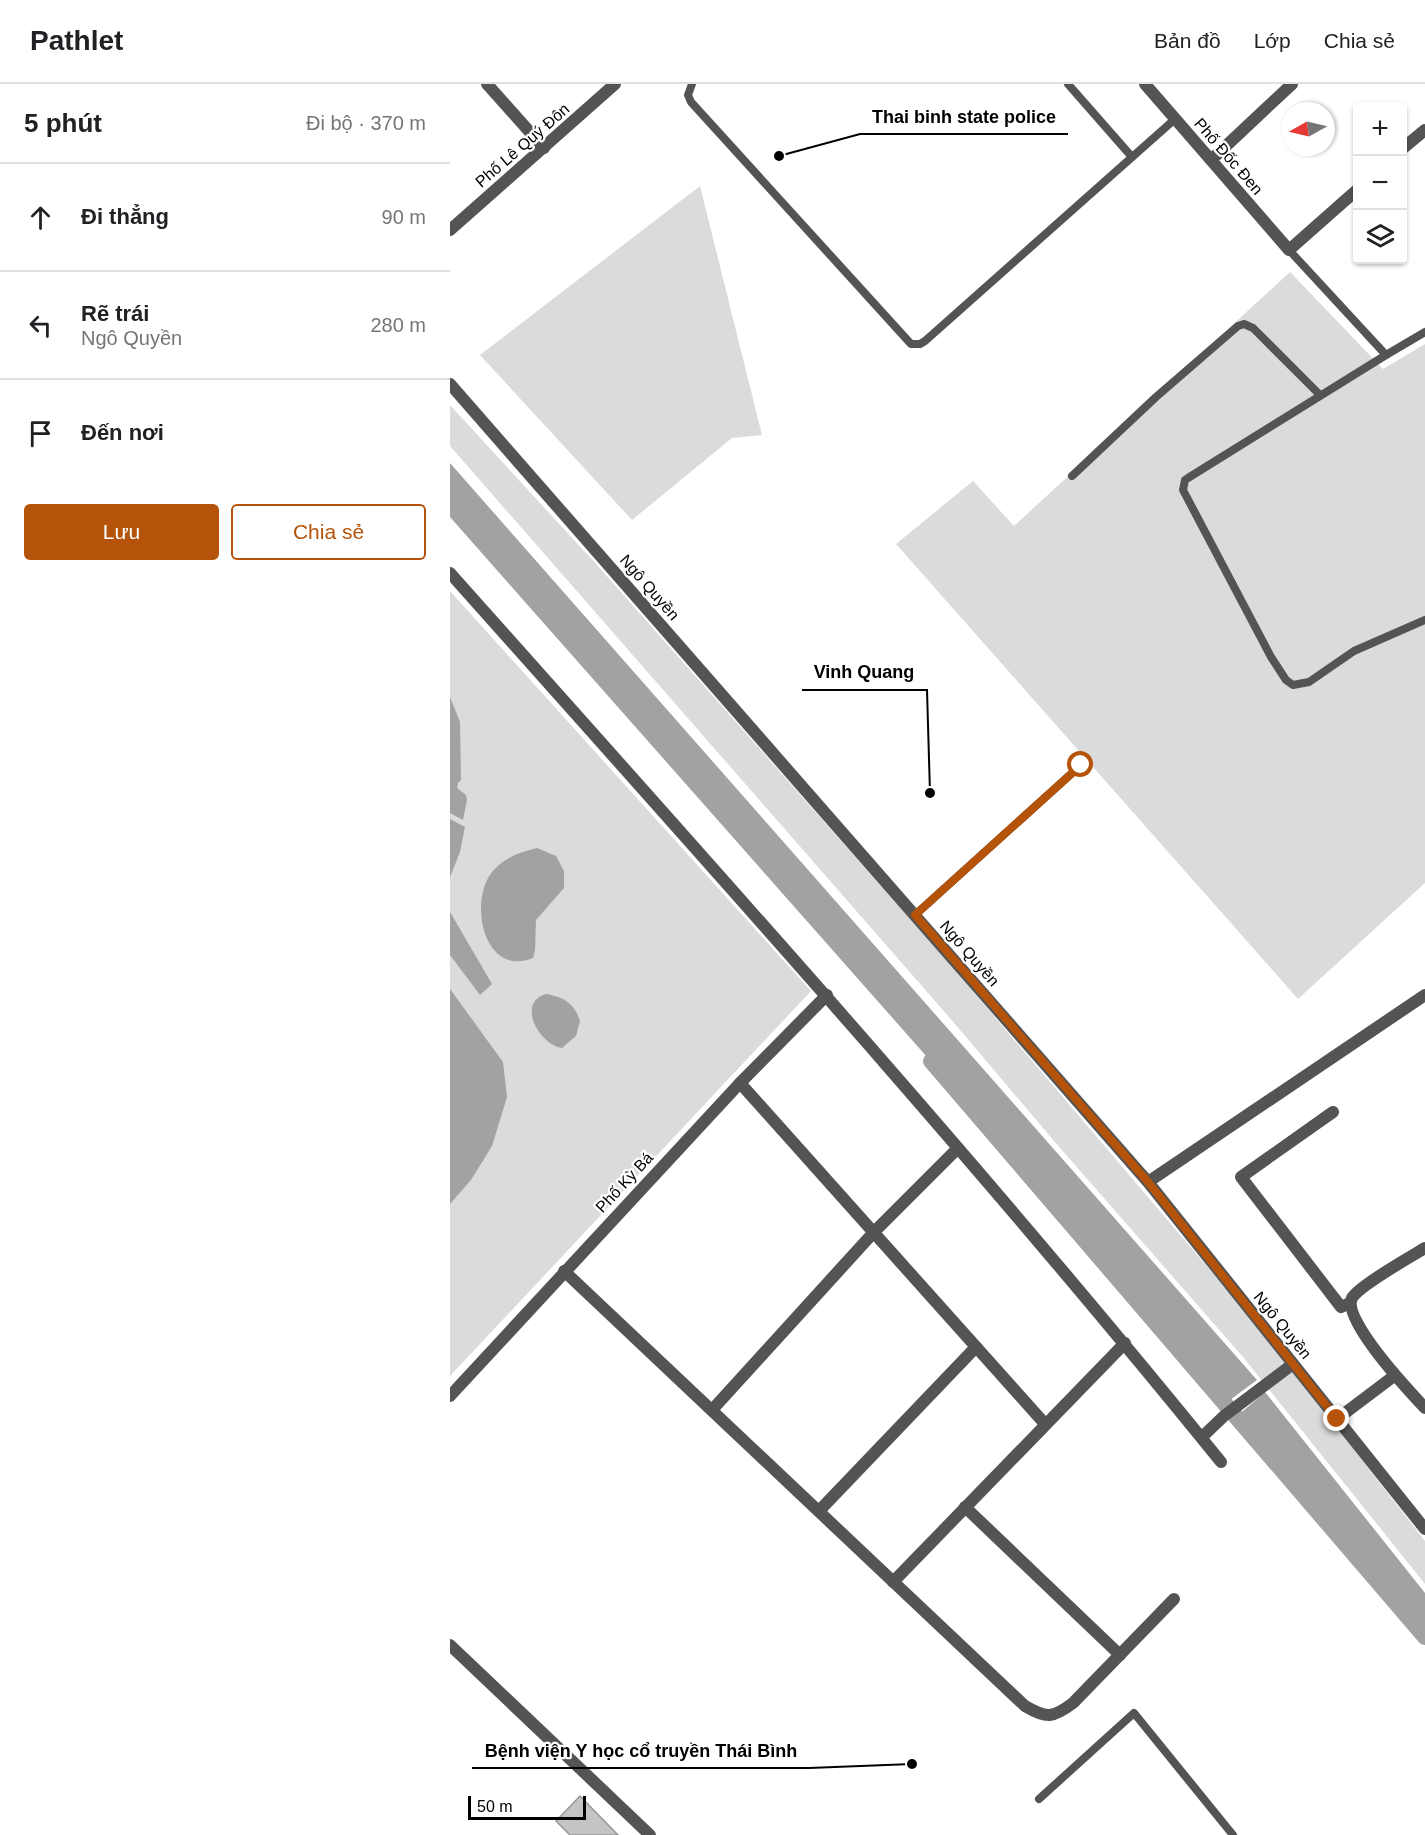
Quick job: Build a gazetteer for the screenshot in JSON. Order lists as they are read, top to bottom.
{
  "streets": {
    "street": [
      "Phố Lê Quý Đôn",
      "Phố Đốc Đen",
      "Ngô Quyền",
      "Phố Kỳ Bá"
    ]
  },
  "places": ["Thai binh state police", "Vinh Quang", "Bệnh viện Y học cổ truyền Thái Bình"],
  "scale_bar": "50 m",
  "north": "left",
  "page": {
    "header": "Pathlet",
    "nav": ["Bản đồ", "Lớp", "Chia sẻ"],
    "heading": ["5 phút", "Đi bộ · 370 m"],
    "map_buttons": ["+", "−"],
    "list": [
      ["Đi thẳng", "90 m"],
      ["Rẽ trái", "Ngô Quyền", "280 m"],
      "Đến nơi"
    ],
    "buttons": ["Lưu", "Chia sẻ"],
    "scale": "50 m"
  }
}
